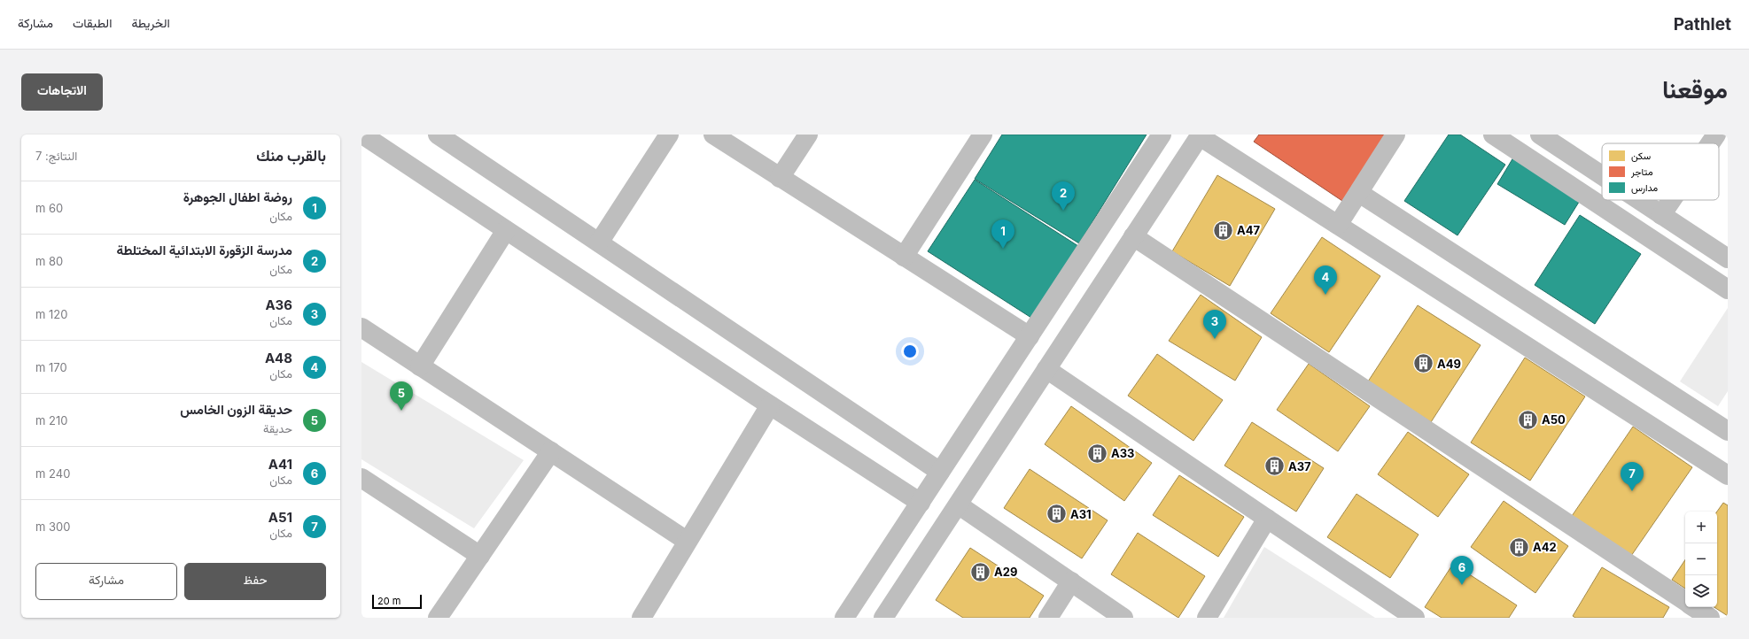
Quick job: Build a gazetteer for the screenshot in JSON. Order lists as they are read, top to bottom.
{
  "places": {
    "building": [
      "A47",
      "A49",
      "A50",
      "A33",
      "A37",
      "A31",
      "A42",
      "A29"
    ]
  },
  "legend": ["سكن", "متاجر", "مدارس"],
  "scale_bar": "20 m",
  "page": {
    "header": "Pathlet",
    "nav": ["الخريطة", "الطبقات", "مشاركة"],
    "title": "موقعنا",
    "buttons": [
      "الاتجاهات",
      ["حفظ", "مشاركة"]
    ],
    "heading": ["بالقرب منك", "النتائج: 7"],
    "list": [
      {
        "mark": "1",
        "name": "روضة اطفال الجوهرة",
        "note": "مكان",
        "value": "60 m"
      },
      {
        "mark": "2",
        "name": "مدرسة الزقورة الابتدائية المختلطة",
        "note": "مكان",
        "value": "80 m"
      },
      {
        "mark": "3",
        "name": "A36",
        "note": "مكان",
        "value": "120 m"
      },
      {
        "mark": "4",
        "name": "A48",
        "note": "مكان",
        "value": "170 m"
      },
      {
        "mark": "5",
        "name": "حديقة الزون الخامس",
        "note": "حديقة",
        "value": "210 m"
      },
      {
        "mark": "6",
        "name": "A41",
        "note": "مكان",
        "value": "240 m"
      },
      {
        "mark": "7",
        "name": "A51",
        "note": "مكان",
        "value": "300 m"
      }
    ],
    "pins": [
      "2",
      "1",
      "4",
      "3",
      "5",
      "7",
      "6"
    ],
    "map_buttons": ["+", "−"],
    "scale": "20 m"
  }
}
